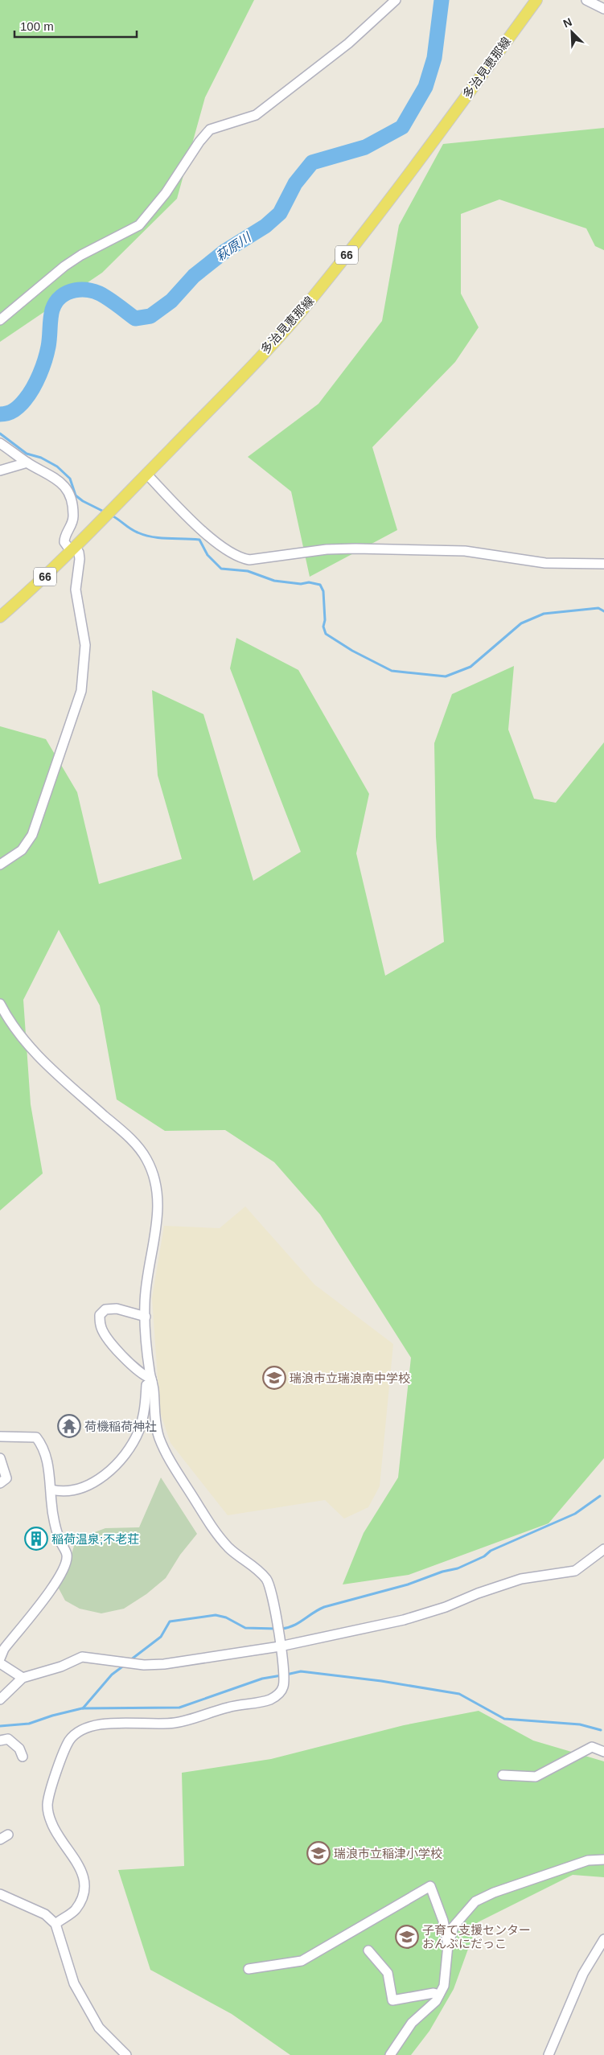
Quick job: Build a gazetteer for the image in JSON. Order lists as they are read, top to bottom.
{
  "streets": {
    "main road": ["多治見恵那線", "66"]
  },
  "water": ["萩原川"],
  "places": {
    "school or university": ["瑞浪市立瑞浪南中学校", "瑞浪市立稲津小学校", "子育て支援センター おんぶにだっこ"],
    "temple": ["荷機稲荷神社"],
    "building": ["稲荷温泉;不老荘"]
  },
  "scale_bar": "100 m",
  "north": "top left"
}
